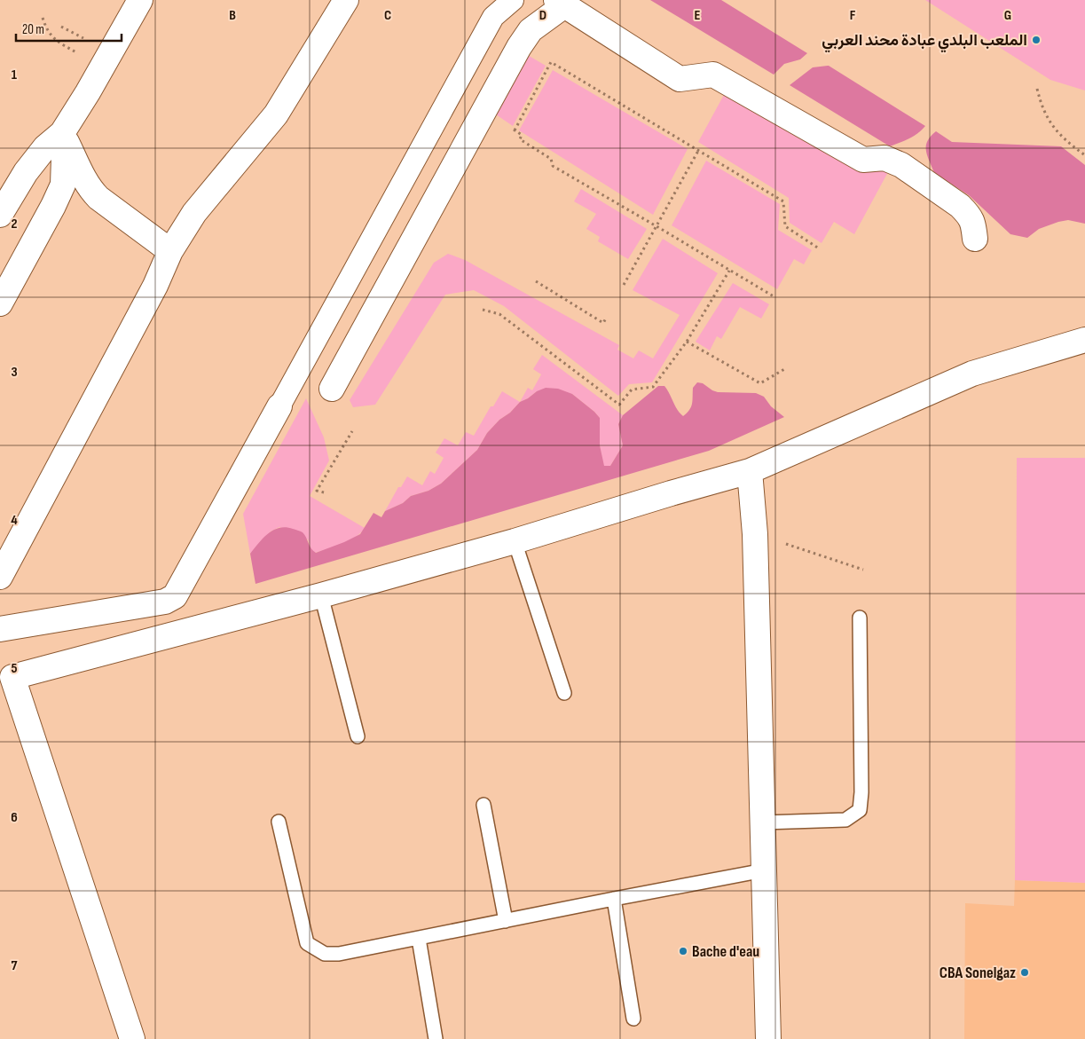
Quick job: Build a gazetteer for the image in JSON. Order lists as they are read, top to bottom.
{
  "places": ["الملعب البلدي عبادة محند العربي", "Bache d'eau", "CBA Sonelgaz"],
  "scale_bar": "20 m",
  "grid": {
    "columns": [
      "B",
      "C",
      "D",
      "E",
      "F",
      "G"
    ],
    "rows": [
      "1",
      "2",
      "3",
      "4",
      "5",
      "6",
      "7"
    ]
  }
}
